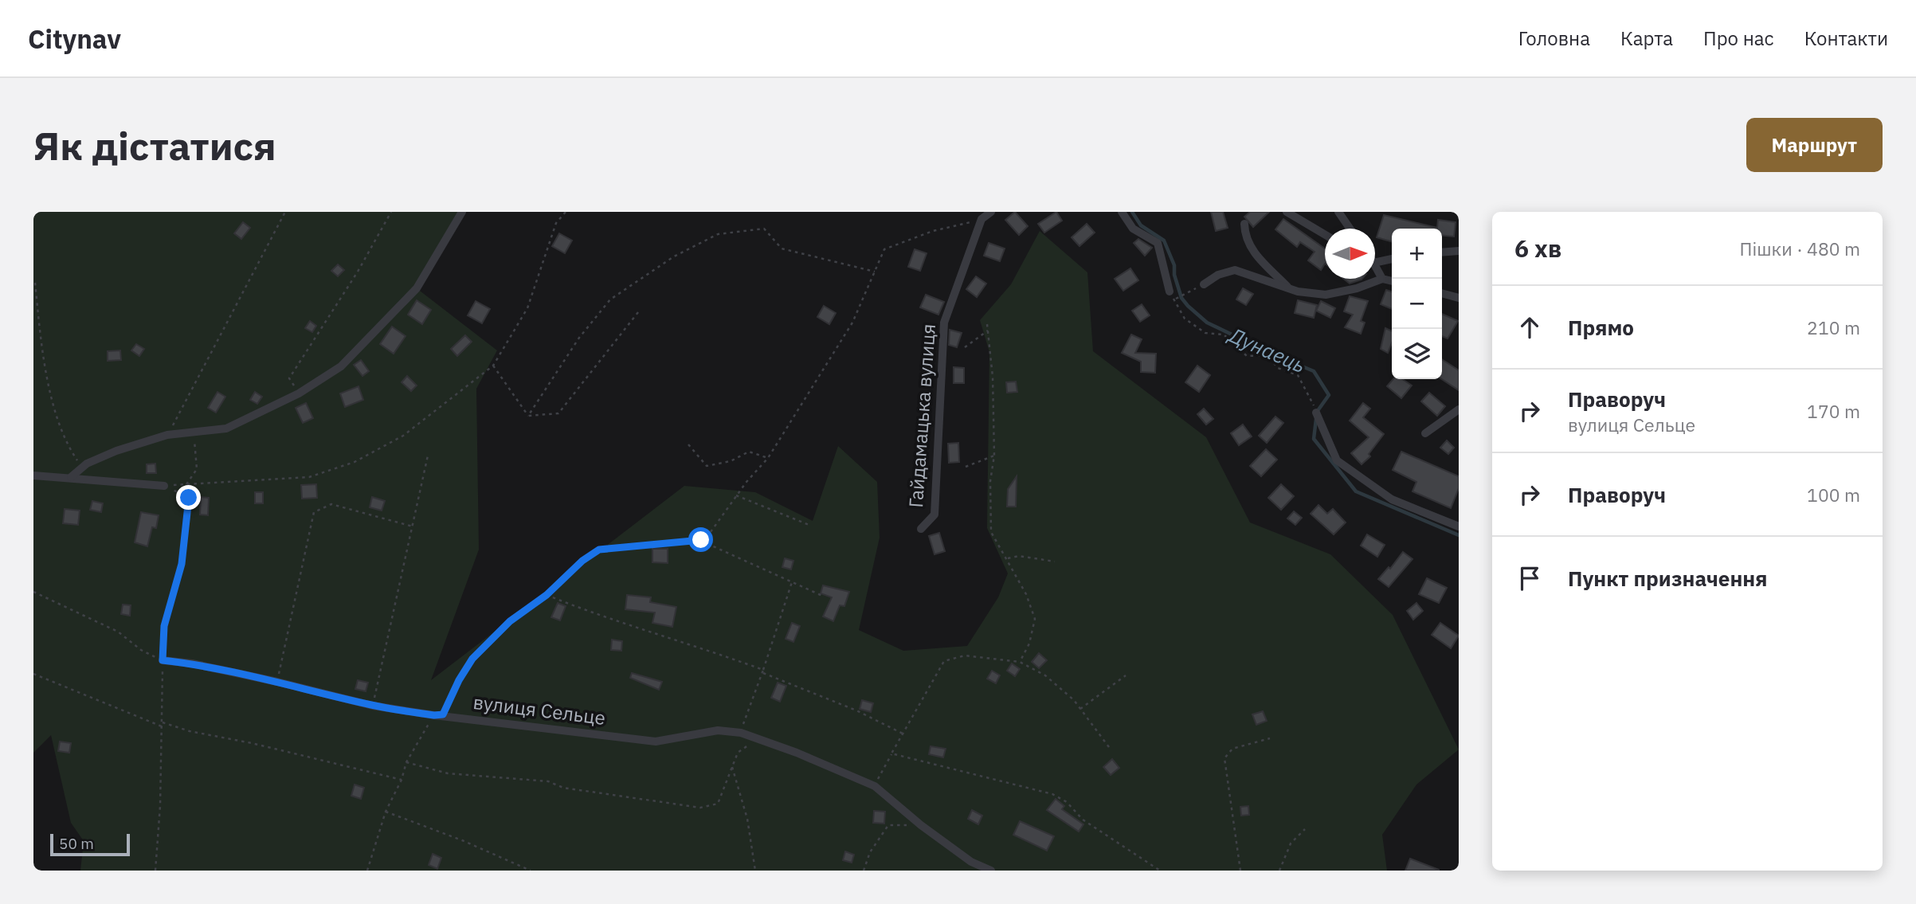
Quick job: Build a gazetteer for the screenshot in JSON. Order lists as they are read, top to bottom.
{
  "streets": {
    "street": ["Гайдамацька вулиця", "вулиця Сельце"]
  },
  "water": ["Дунаець"],
  "scale_bar": "50 m",
  "north": "right",
  "page": {
    "header": "Citynav",
    "nav": [
      "Головна",
      "Карта",
      "Про нас",
      "Контакти"
    ],
    "buttons": "Маршрут",
    "title": "Як дістатися",
    "heading": ["6 хв", "Пішки · 480 m"],
    "map_buttons": ["+", "−"],
    "list": [
      ["Прямо", "210 m"],
      ["Праворуч", "вулиця Сельце", "170 m"],
      ["Праворуч", "100 m"],
      "Пункт призначення"
    ],
    "scale": "50 m"
  }
}
